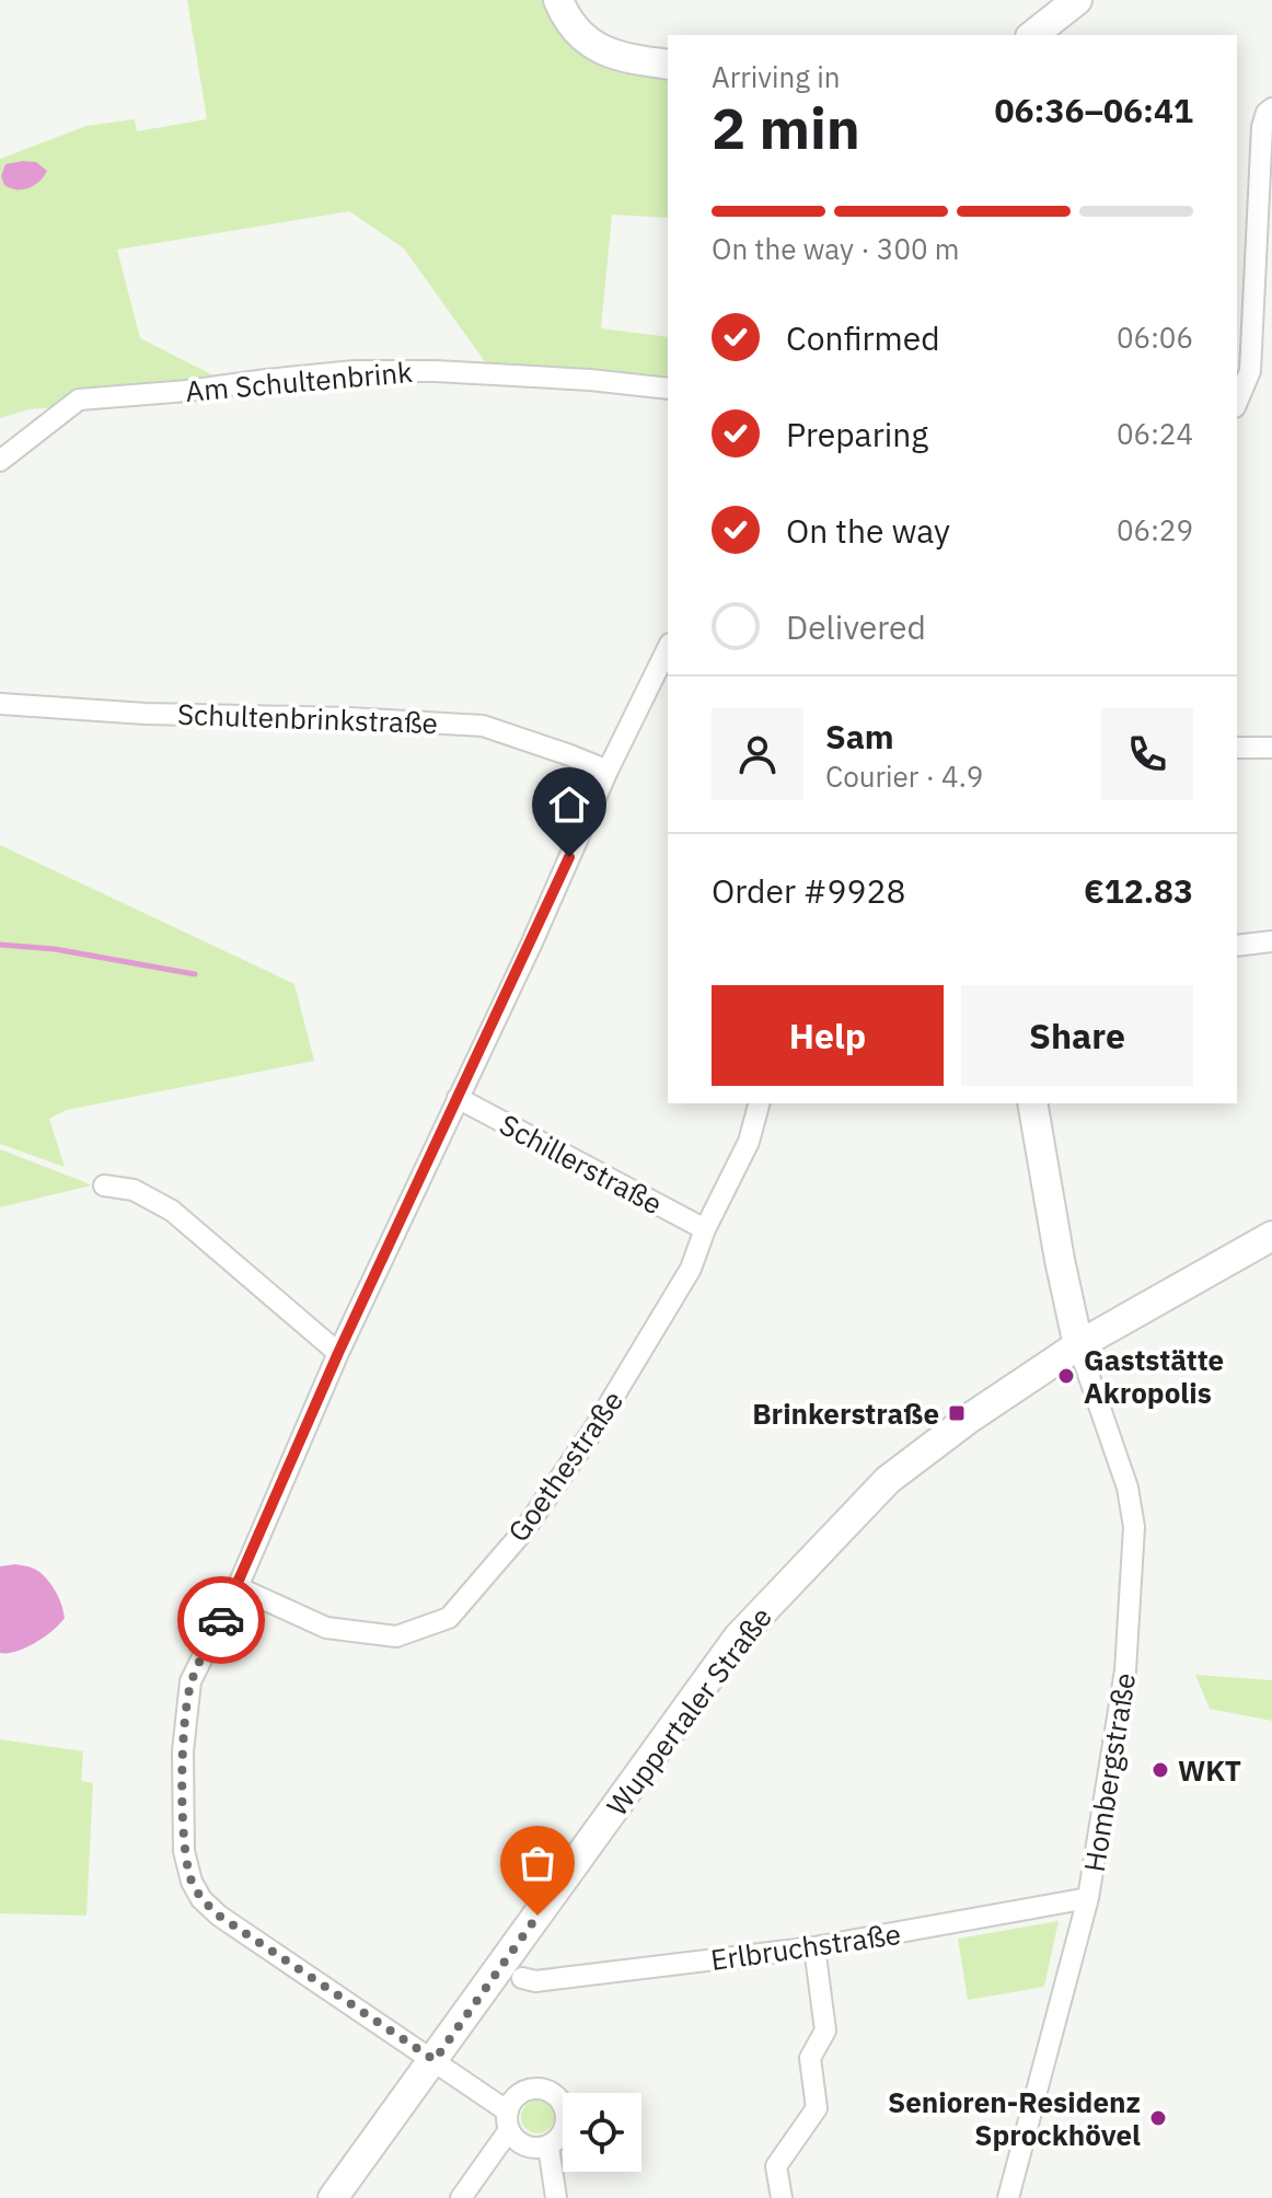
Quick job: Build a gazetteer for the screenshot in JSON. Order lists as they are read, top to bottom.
{
  "streets": {
    "main road": ["Wuppertaler Straße"],
    "street": [
      "Am Schultenbrink",
      "Schultenbrinkstraße",
      "Schillerstraße",
      "Goethestraße",
      "Hombergstraße",
      "Erlbruchstraße"
    ]
  },
  "crossings": [
    ["Schillerstraße", "Goethestraße"],
    ["Wuppertaler Straße", "Hombergstraße"],
    ["Hombergstraße", "Erlbruchstraße"]
  ],
  "places": {
    "other": ["Gaststätte Akropolis", "WKT", "Senioren-Residenz Sprockhövel"],
    "transit": ["Brinkerstraße"]
  },
  "page": {
    "heading": ["2 min", "Arriving in", "06:36–06:41"],
    "panel": [
      "Sam",
      "Courier · 4.9",
      "Order #9928",
      "€12.83"
    ],
    "bar": "On the way · 300 m",
    "list": [
      ["Confirmed", "06:06"],
      ["Preparing", "06:24"],
      ["On the way", "06:29"],
      "Delivered"
    ],
    "buttons": ["Help", "Share"]
  }
}
